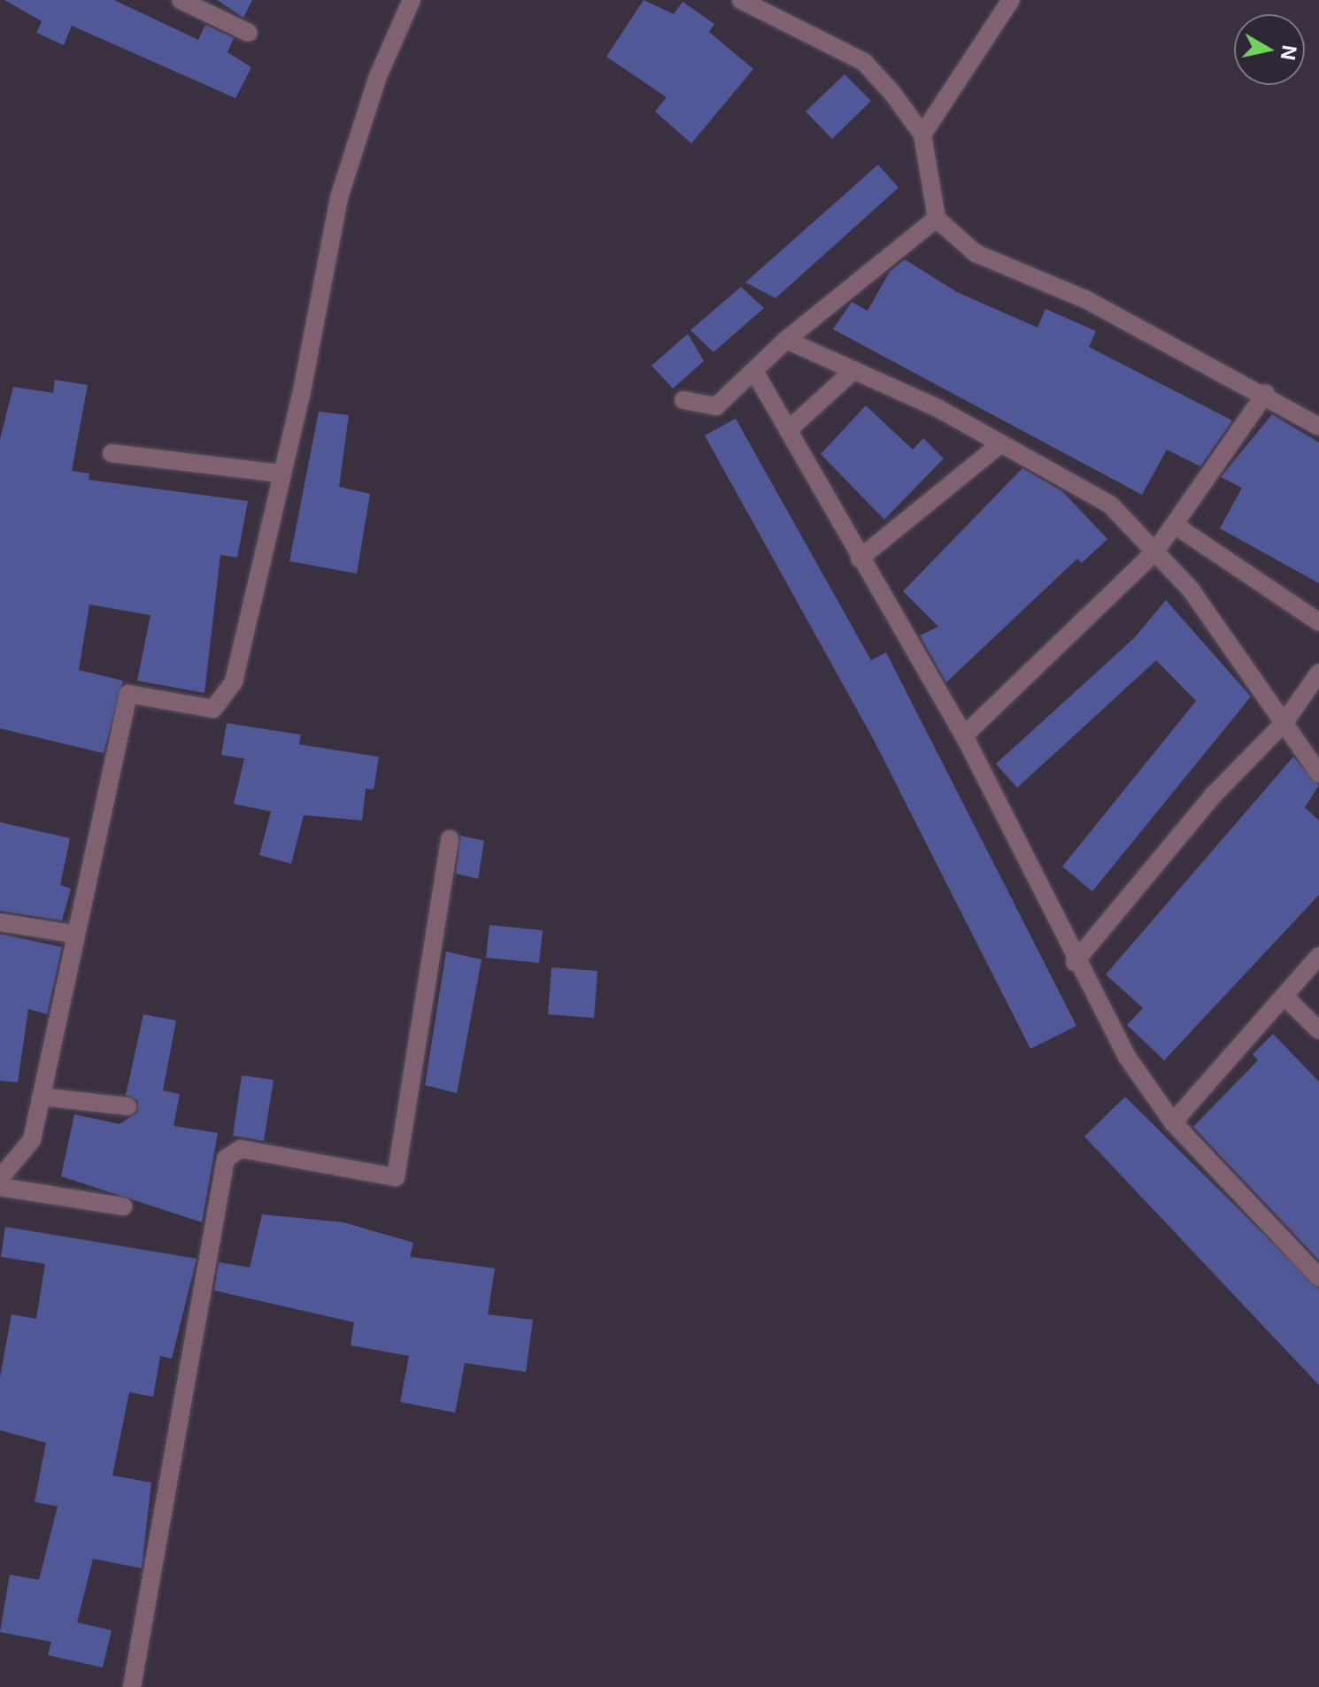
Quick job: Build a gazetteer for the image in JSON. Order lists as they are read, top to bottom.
{
  "north": "right"
}
